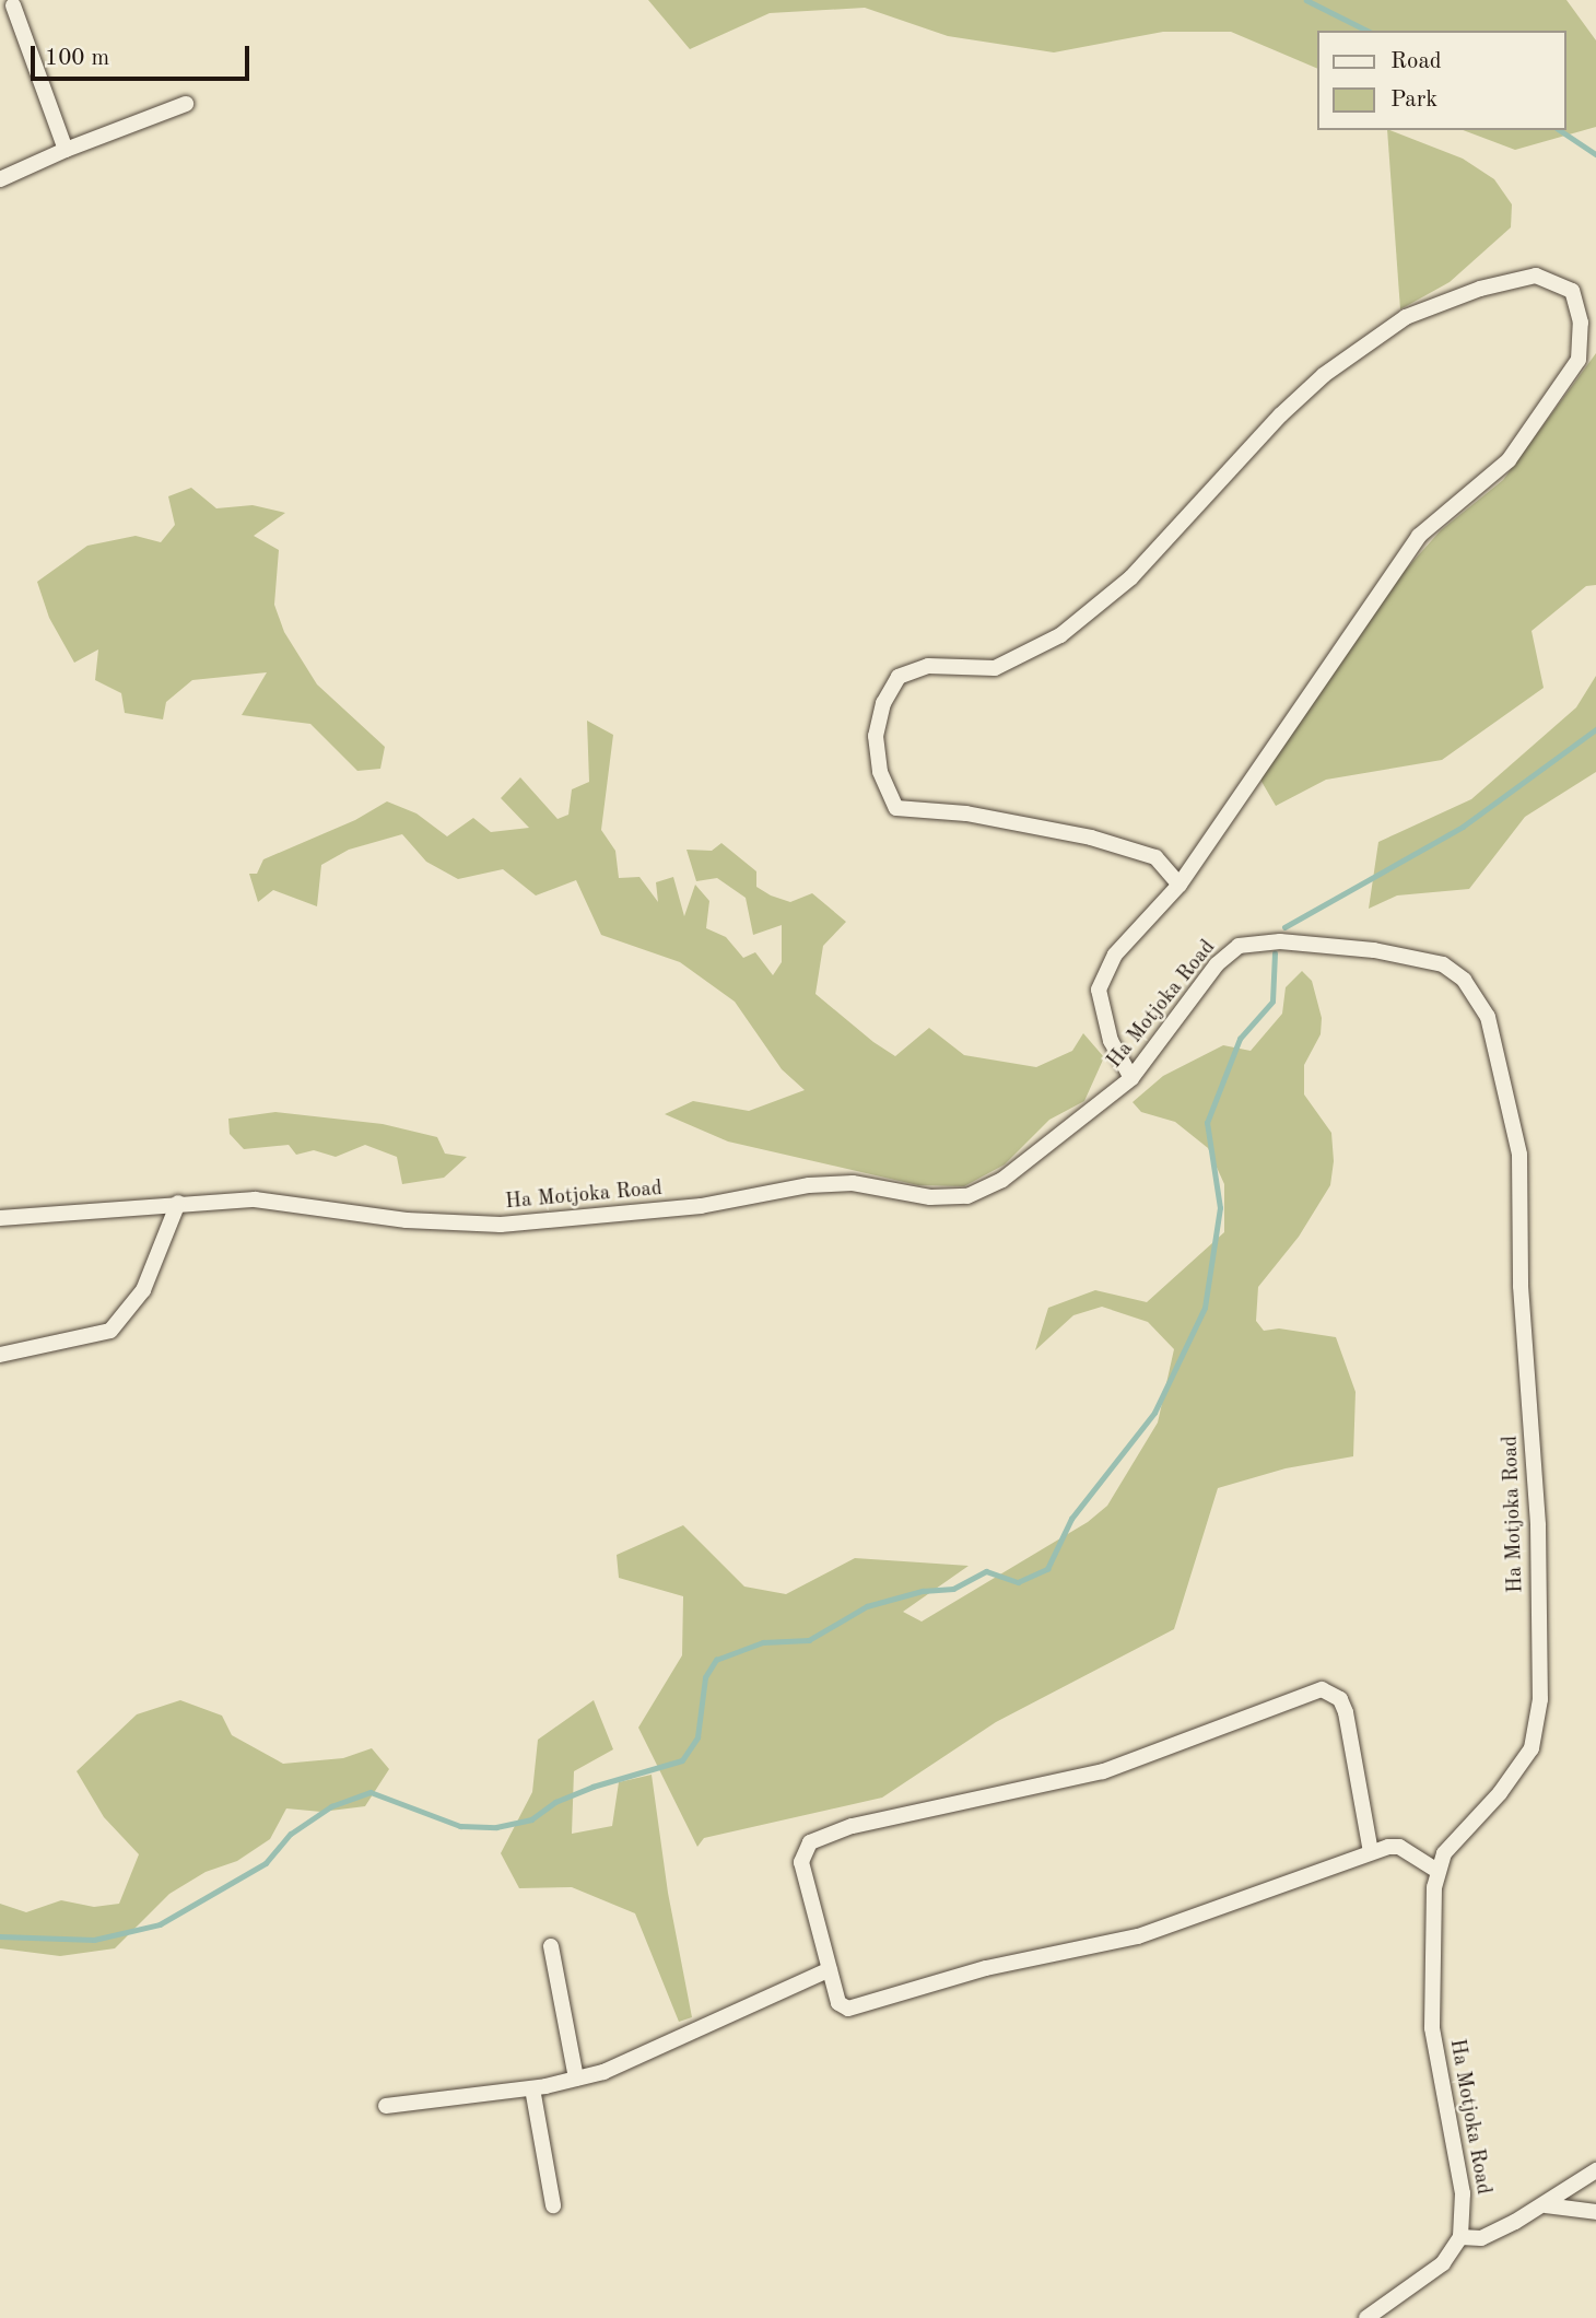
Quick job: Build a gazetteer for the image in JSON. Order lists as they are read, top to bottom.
{
  "streets": {
    "street": ["Ha Motjoka Road"]
  },
  "legend": ["Road", "Park"],
  "scale_bar": "100 m"
}
